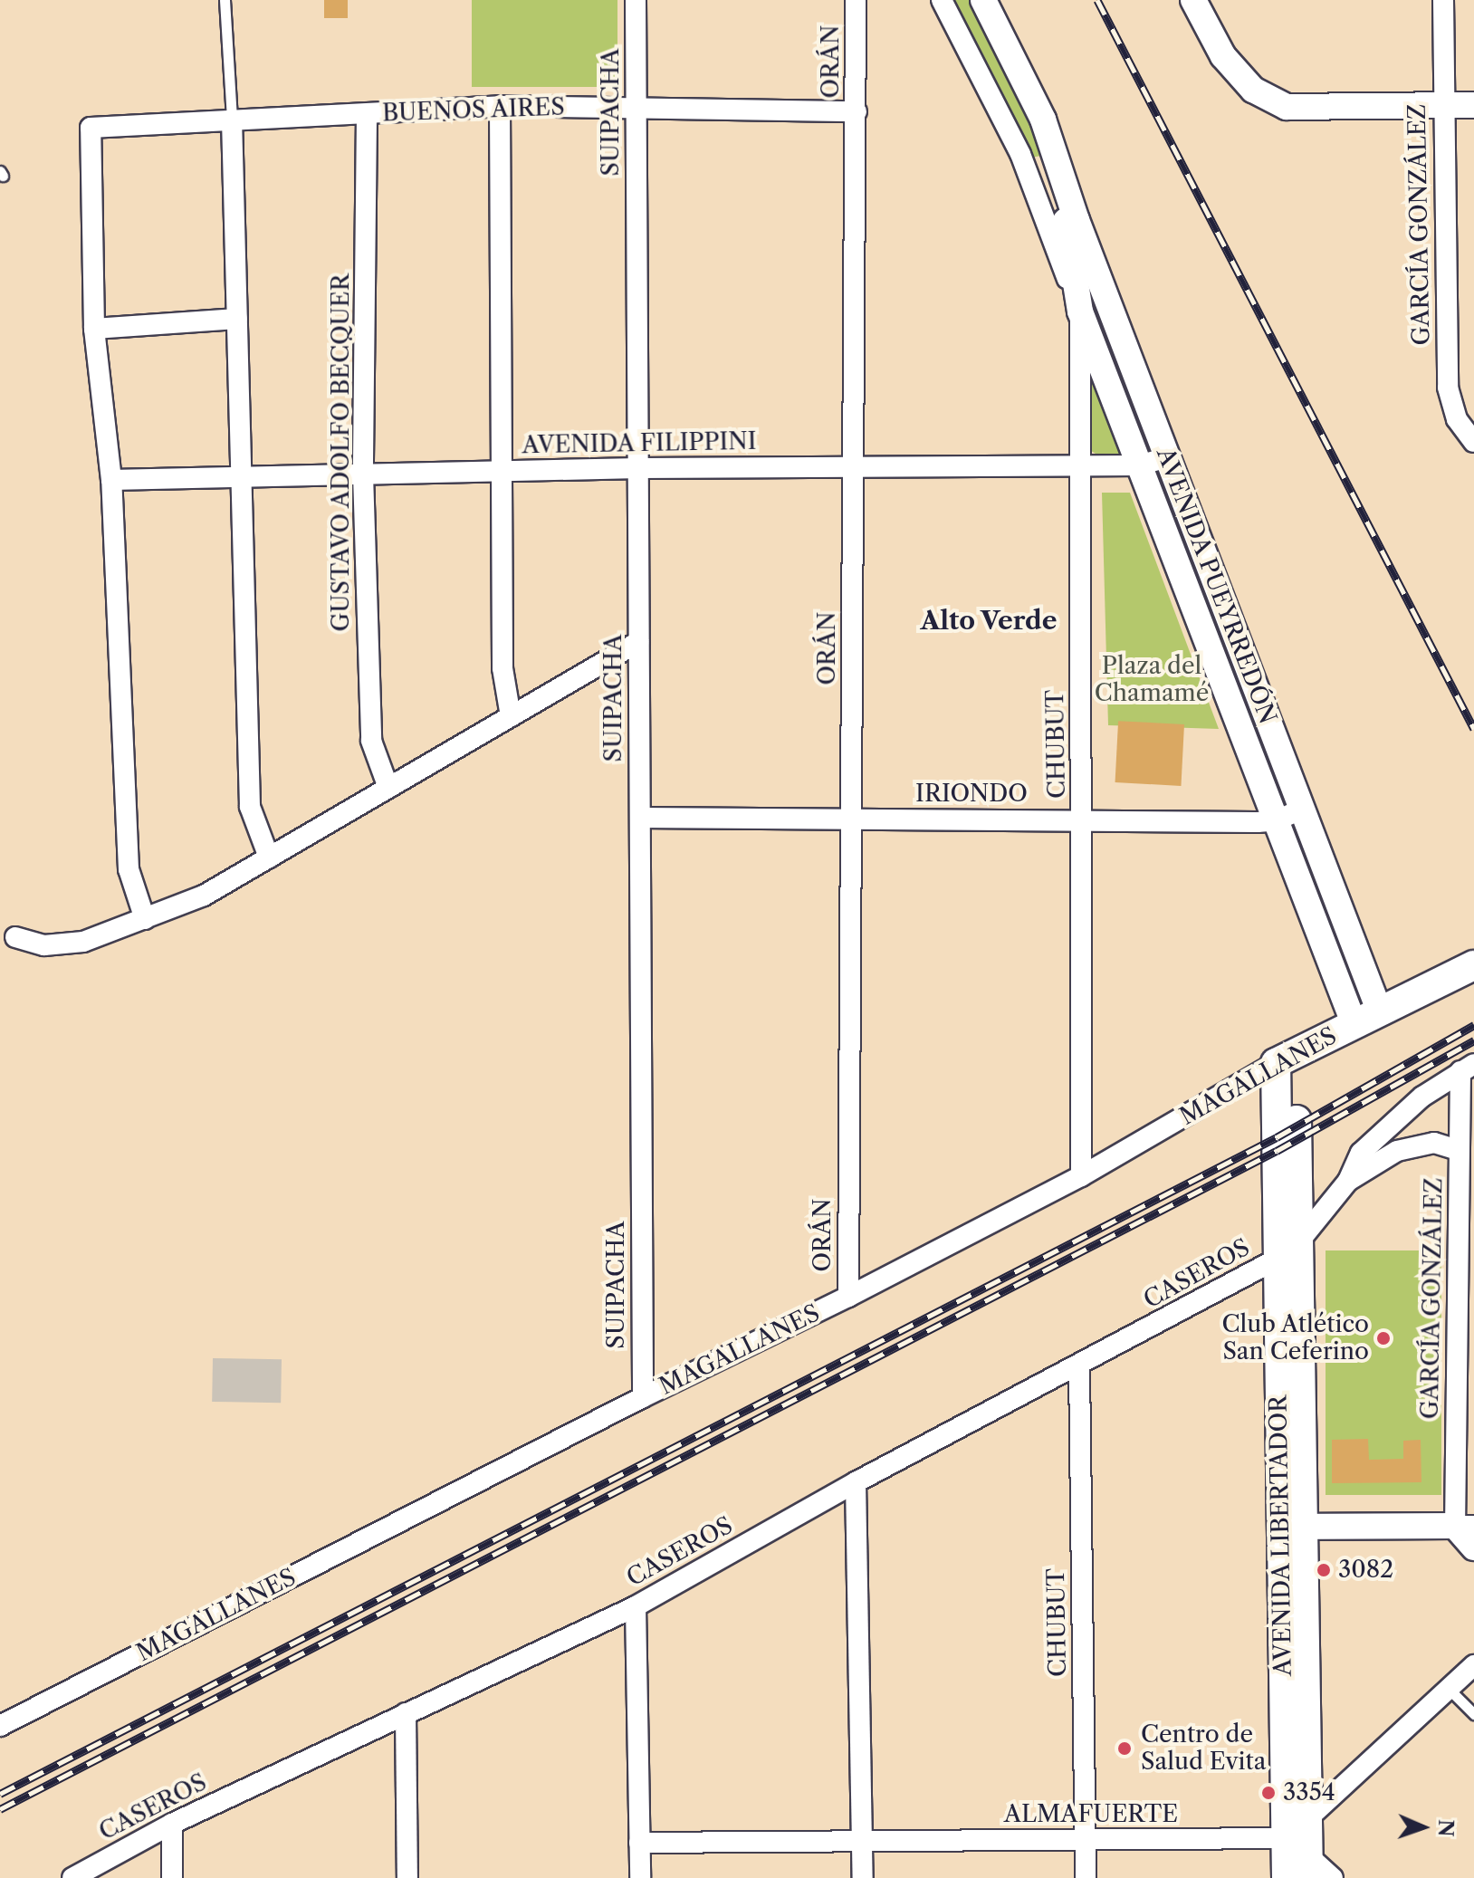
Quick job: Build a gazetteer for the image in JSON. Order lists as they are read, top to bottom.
{
  "streets": {
    "main road": ["MAGALLANES", "AVENIDA LIBERTADOR"],
    "street": [
      "ORÁN",
      "BUENOS AIRES",
      "SUIPACHA",
      "GARCÍA GONZÁLEZ",
      "AVENIDA FILIPPINI",
      "GUSTAVO ADOLFO BECQUER",
      "AVENIDA PUEYRREDÓN",
      "CHUBUT",
      "IRIONDO",
      "CASEROS",
      "ALMAFUERTE"
    ]
  },
  "crossings": [
    ["ORÁN", "BUENOS AIRES"],
    ["ORÁN", "AVENIDA FILIPPINI"],
    ["ORÁN", "IRIONDO"],
    ["ORÁN", "MAGALLANES"],
    ["BUENOS AIRES", "SUIPACHA"],
    ["BUENOS AIRES", "GUSTAVO ADOLFO BECQUER"],
    ["SUIPACHA", "AVENIDA FILIPPINI"],
    ["SUIPACHA", "IRIONDO"],
    ["SUIPACHA", "MAGALLANES"],
    ["AVENIDA FILIPPINI", "GUSTAVO ADOLFO BECQUER"],
    ["AVENIDA FILIPPINI", "AVENIDA PUEYRREDÓN"],
    ["AVENIDA FILIPPINI", "CHUBUT"],
    ["AVENIDA PUEYRREDÓN", "CHUBUT"],
    ["AVENIDA PUEYRREDÓN", "IRIONDO"],
    ["AVENIDA PUEYRREDÓN", "MAGALLANES"],
    ["CHUBUT", "IRIONDO"],
    ["CHUBUT", "MAGALLANES"],
    ["CHUBUT", "CASEROS"],
    ["CHUBUT", "ALMAFUERTE"],
    ["MAGALLANES", "AVENIDA LIBERTADOR"],
    ["CASEROS", "AVENIDA LIBERTADOR"],
    ["AVENIDA LIBERTADOR", "ALMAFUERTE"]
  ],
  "districts": ["Alto Verde"],
  "parks": ["Plaza del Chamamé"],
  "places": [
    "Club Atlético San Ceferino",
    "3082",
    "Centro de Salud Evita",
    "3354"
  ],
  "north": "right"
}
